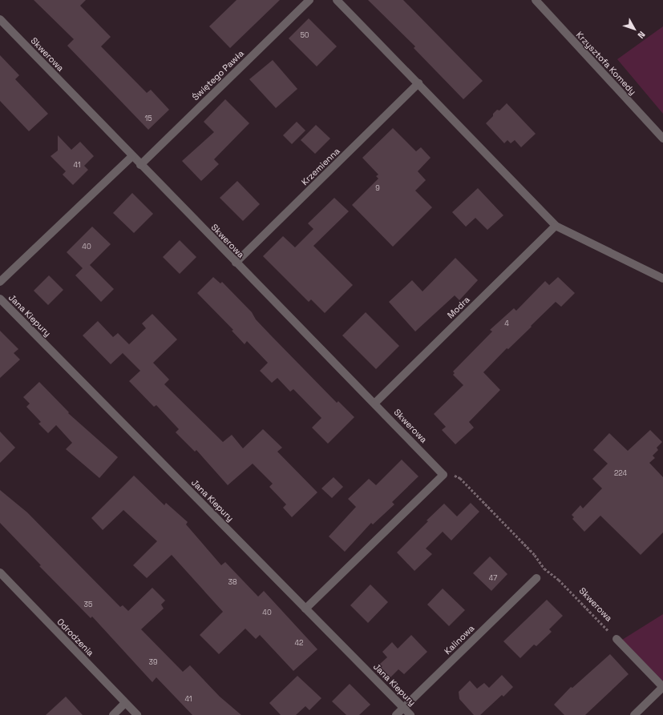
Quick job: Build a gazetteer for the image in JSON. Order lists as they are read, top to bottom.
{
  "streets": {
    "street": [
      "Skwerowa",
      "Krzysztofa Komedy",
      "Świętego Pawła",
      "Krzemienna",
      "Modra",
      "Jana Kiepury",
      "Odrodzenia",
      "Kalinowa"
    ]
  },
  "crossings": [
    ["Skwerowa", "Świętego Pawła"],
    ["Skwerowa", "Krzemienna"],
    ["Skwerowa", "Modra"],
    ["Jana Kiepury", "Kalinowa"]
  ],
  "house_numbers": [
    "50",
    "15",
    "41",
    "9",
    "40",
    "4",
    "224",
    "47",
    "38",
    "35",
    "40",
    "42",
    "39",
    "41"
  ],
  "north": "bottom right"
}
